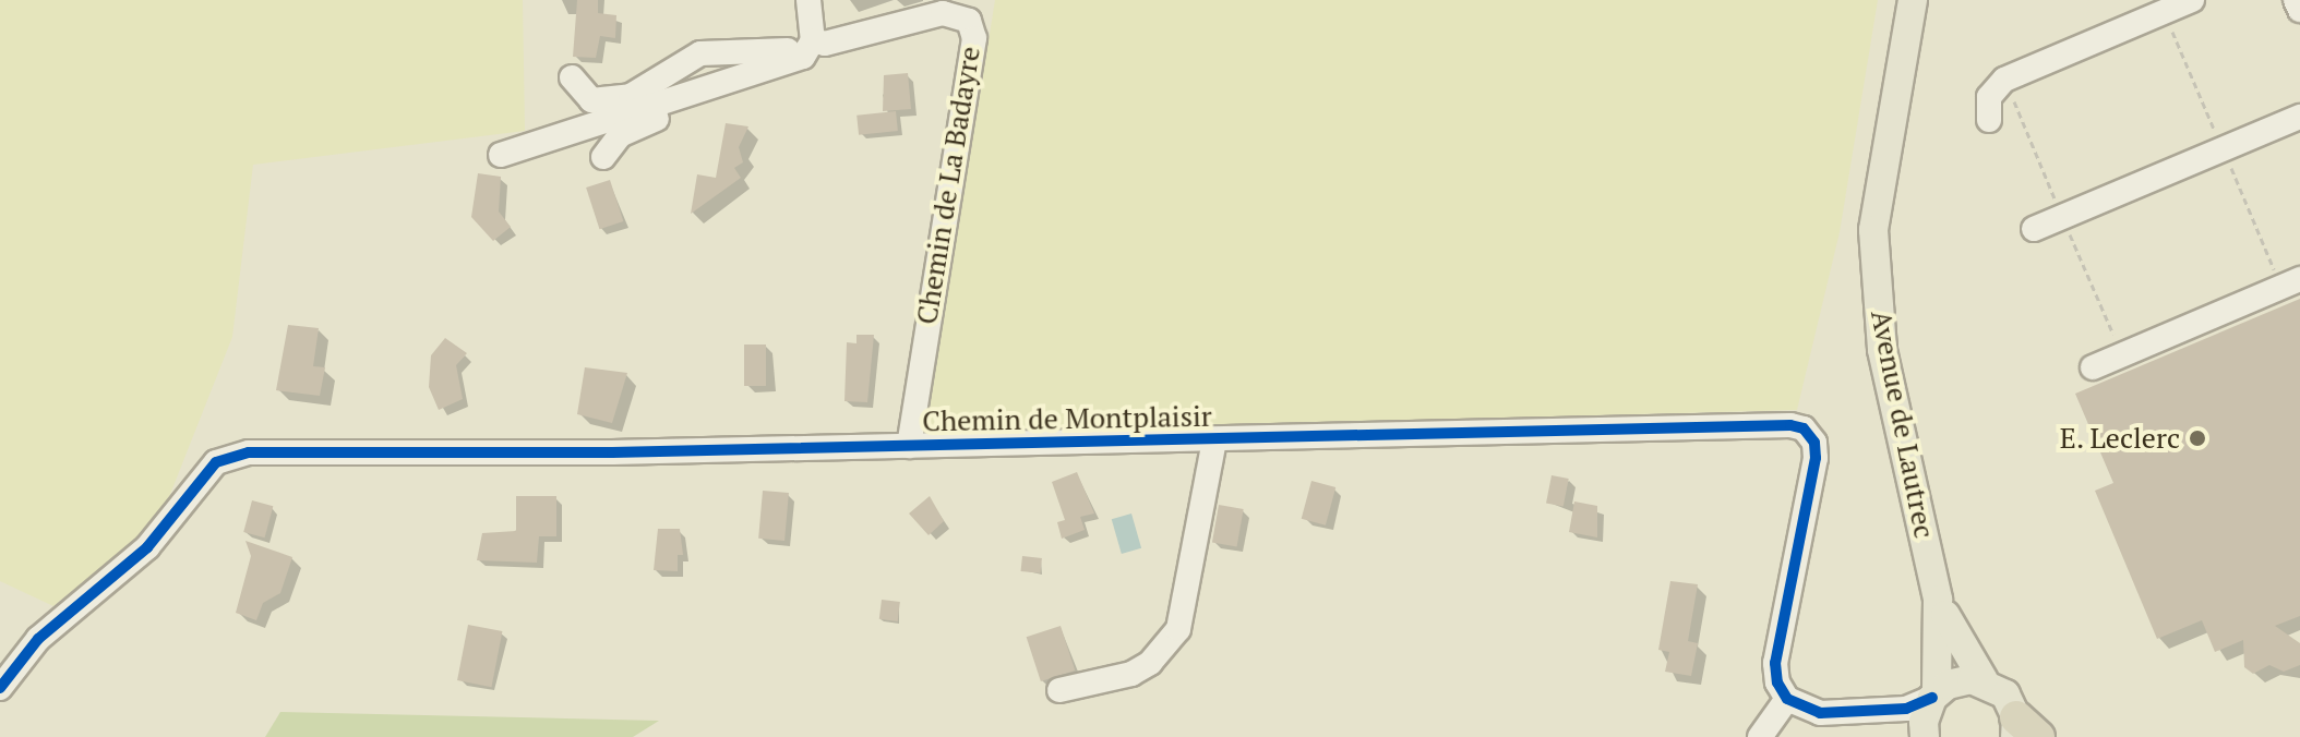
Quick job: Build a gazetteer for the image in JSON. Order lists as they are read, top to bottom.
{
  "streets": {
    "main road": ["Avenue de Lautrec"],
    "street": ["Chemin de La Badayre", "Chemin de Montplaisir"]
  },
  "crossings": [
    ["Chemin de La Badayre", "Chemin de Montplaisir"]
  ],
  "places": ["E. Leclerc"]
}
